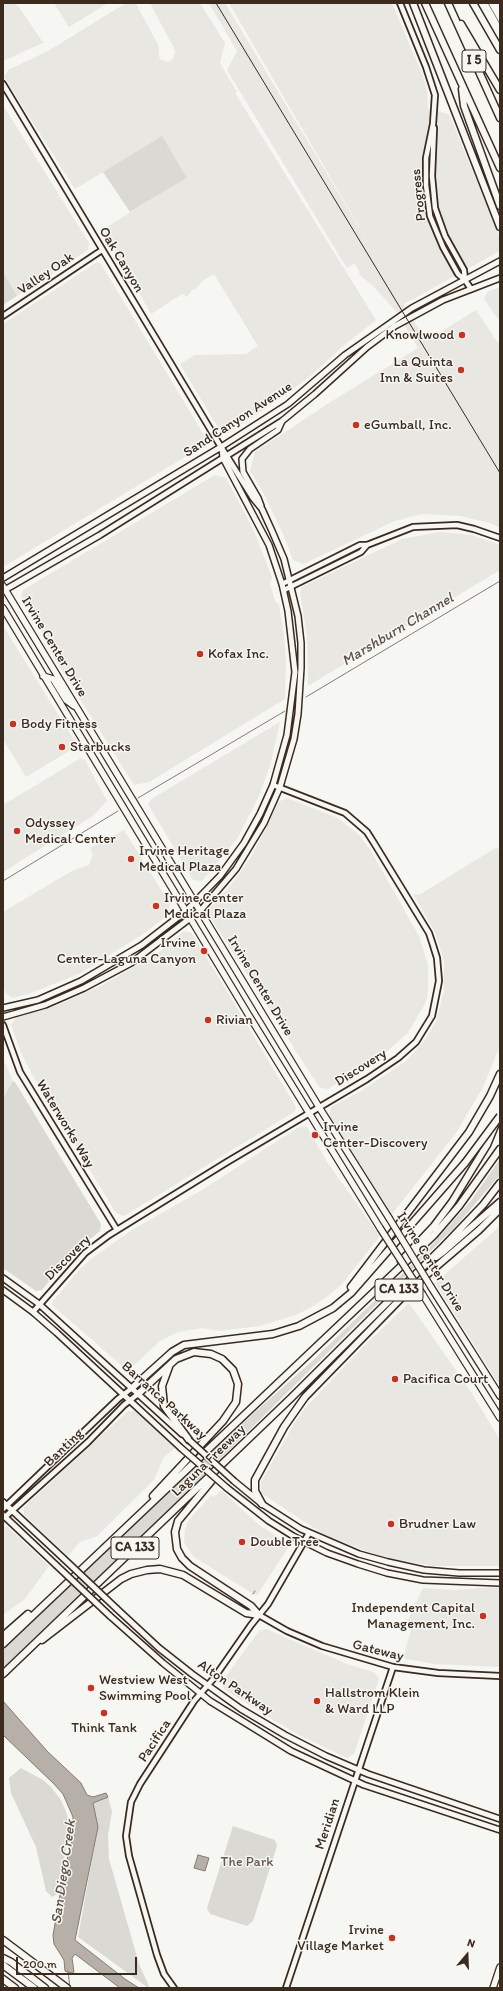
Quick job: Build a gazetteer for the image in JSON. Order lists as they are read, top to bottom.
{
  "streets": {
    "highway": ["I 5", "CA 133", "Laguna Freeway"],
    "main road": [
      "Sand Canyon Avenue",
      "Irvine Center Drive",
      "Barranca Parkway",
      "Alton Parkway"
    ],
    "street": [
      "Progress",
      "Oak Canyon",
      "Valley Oak",
      "Discovery",
      "Waterworks Way",
      "Banting",
      "Gateway",
      "Pacifica",
      "Meridian"
    ]
  },
  "crossings": [
    ["Progress", "Sand Canyon Avenue"],
    ["Oak Canyon", "Valley Oak"],
    ["Oak Canyon", "Sand Canyon Avenue"],
    ["Sand Canyon Avenue", "Irvine Center Drive"],
    ["Irvine Center Drive", "Discovery"],
    ["Discovery", "Waterworks Way"],
    ["Discovery", "Barranca Parkway"],
    ["Barranca Parkway", "Banting"],
    ["Barranca Parkway", "Pacifica"],
    ["Banting", "Alton Parkway"],
    ["Gateway", "Pacifica"],
    ["Gateway", "Meridian"],
    ["Alton Parkway", "Pacifica"],
    ["Alton Parkway", "Meridian"]
  ],
  "water": ["Marshburn Channel", "San Diego Creek"],
  "parks": ["The Park"],
  "places": [
    "Knowlwood",
    "La Quinta Inn & Suites",
    "eGumball, Inc.",
    "Kofax Inc.",
    "Body Fitness",
    "Starbucks",
    "Odyssey Medical Center",
    "Irvine Heritage Medical Plaza",
    "Irvine Center Medical Plaza",
    "Irvine Center-Laguna Canyon",
    "Rivian",
    "Irvine Center-Discovery",
    "Pacifica Court",
    "Brudner Law",
    "DoubleTree",
    "Independent Capital Management, Inc.",
    "Westview West Swimming Pool",
    "Hallstrom Klein & Ward LLP",
    "Think Tank",
    "Irvine Village Market"
  ],
  "scale_bar": "200 m",
  "north": "top"
}
